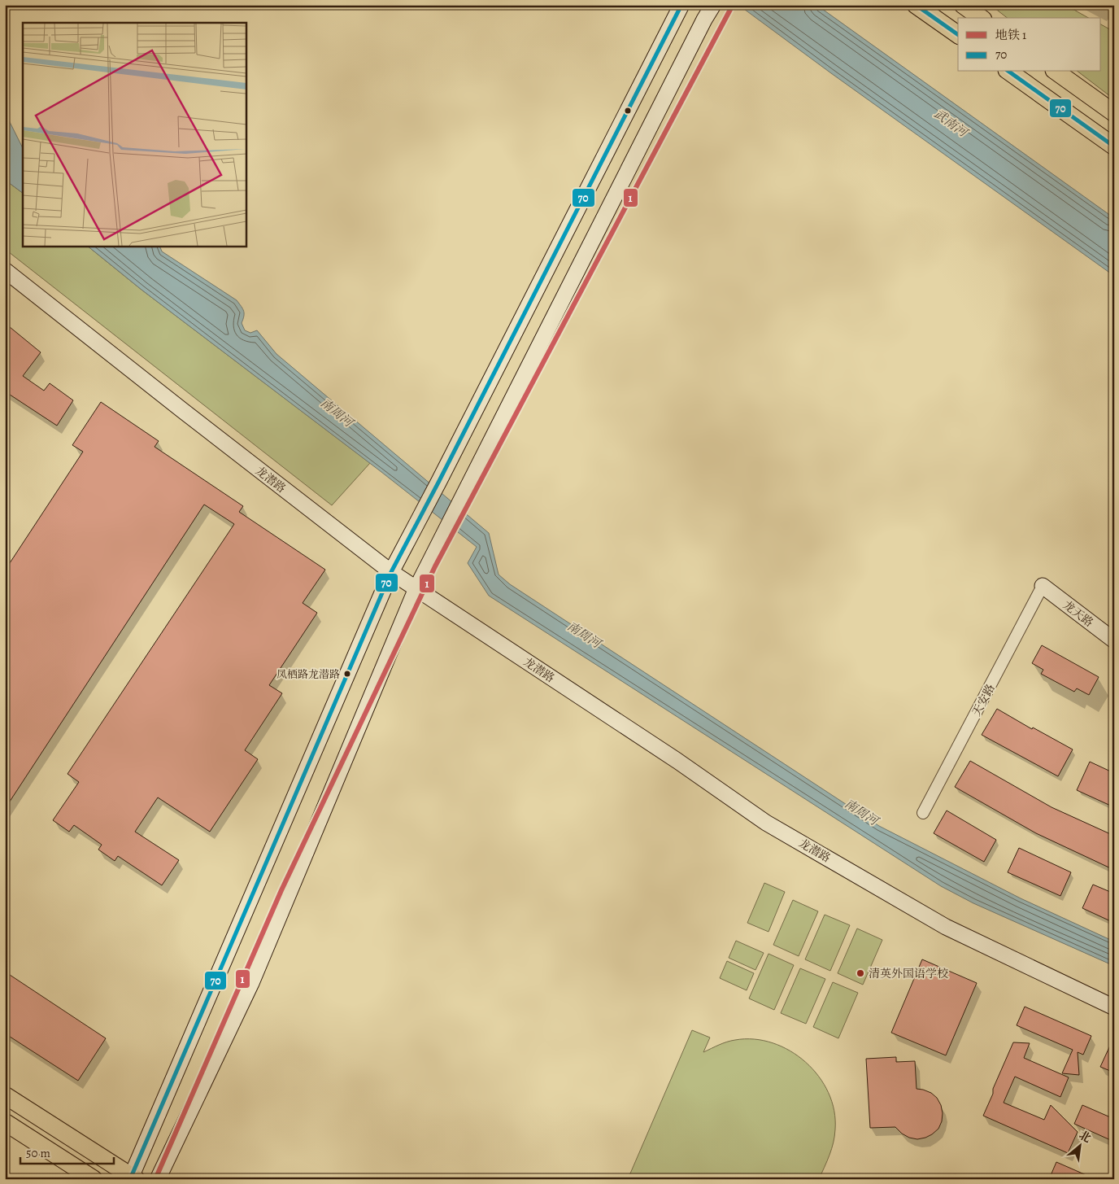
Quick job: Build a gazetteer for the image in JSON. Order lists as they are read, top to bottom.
{
  "streets": {
    "main road": ["龙潜路", "龙天路"],
    "street": ["天安路"]
  },
  "crossings": [
    ["龙天路", "天安路"]
  ],
  "water": ["武南河", "南周河"],
  "places": ["凤栖路龙潜路", "清英外国语学校"],
  "lines": ["metro line 1", "transit line 70"],
  "legend": ["地铁 1", "70"],
  "scale_bar": "50 m",
  "north": "top right"
}
